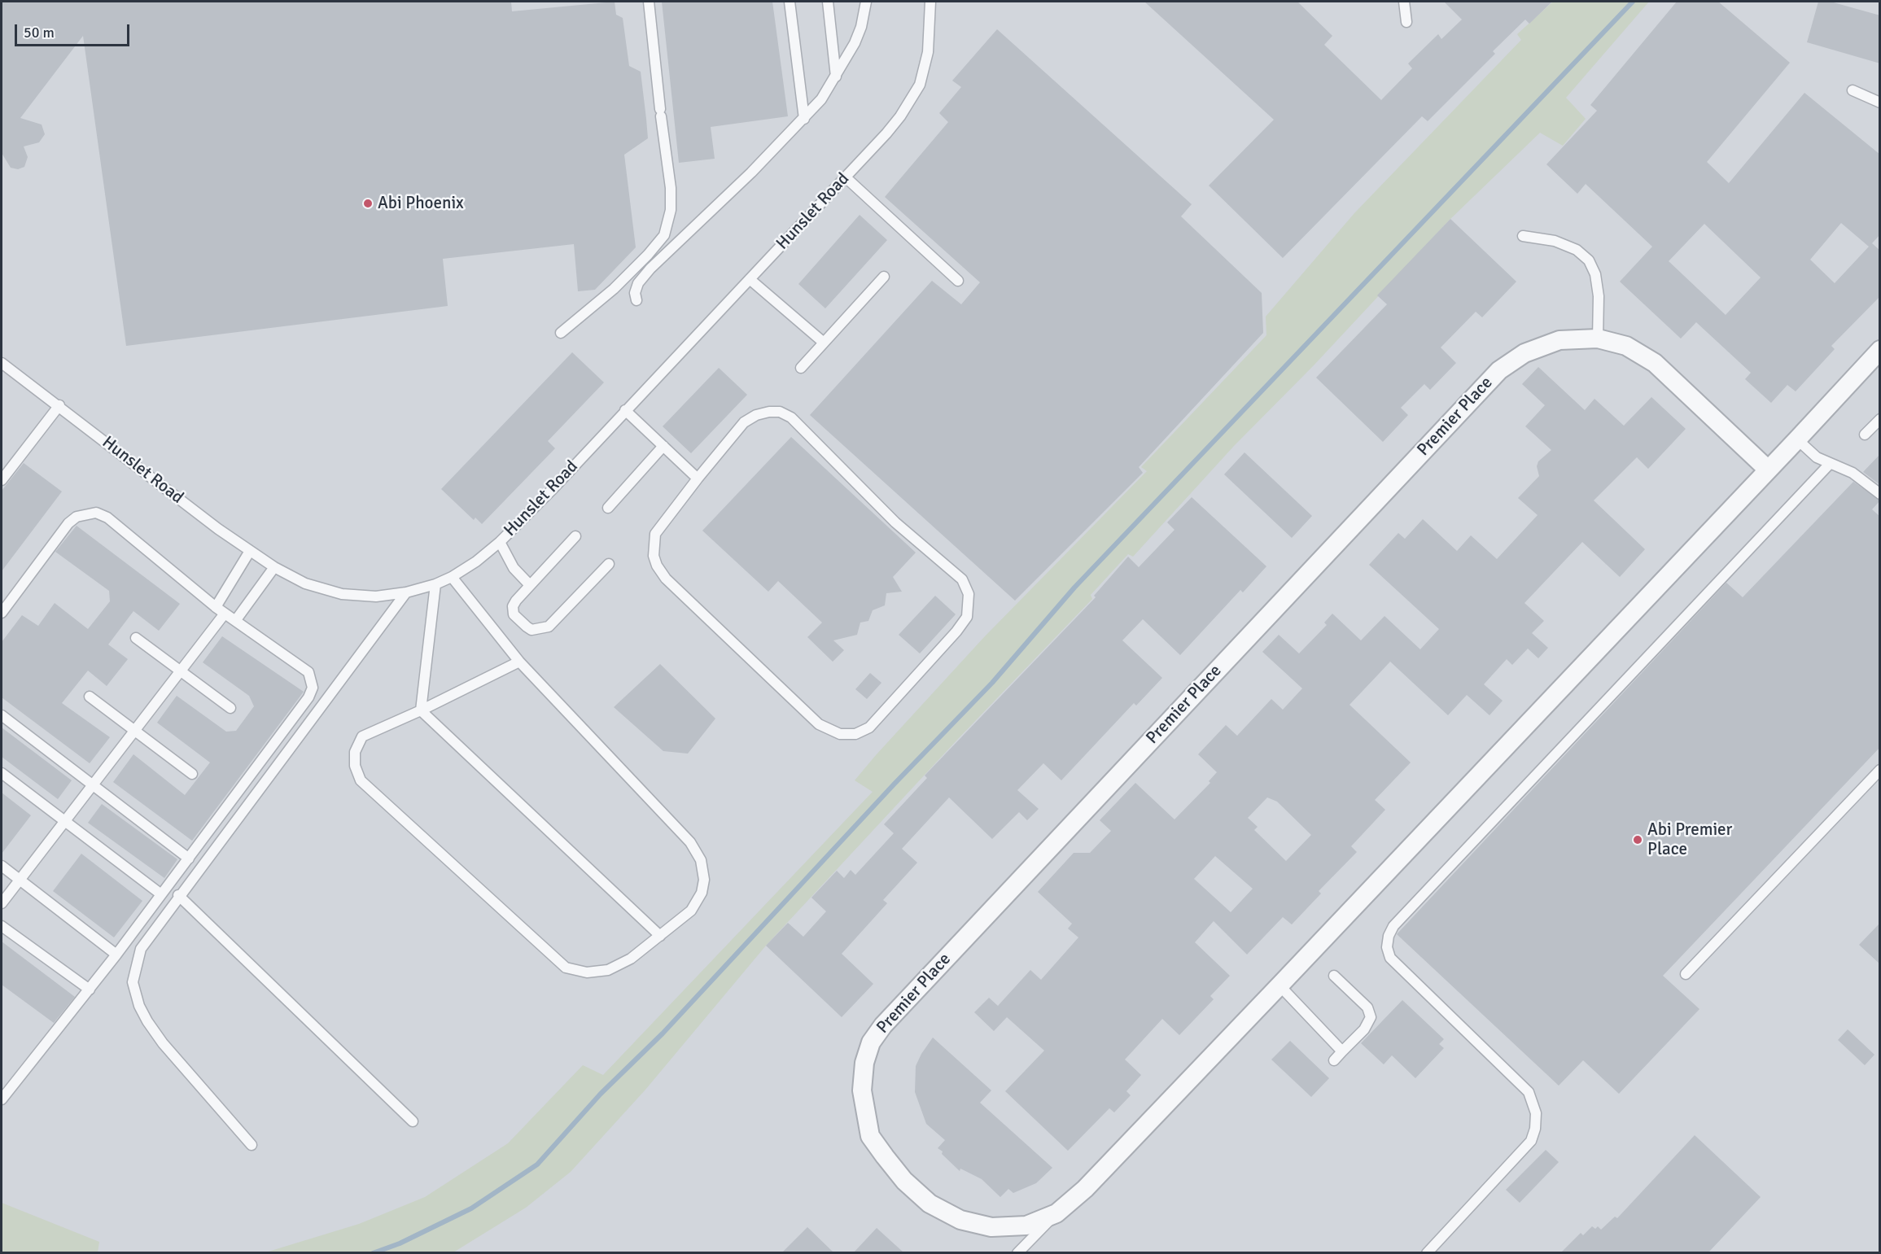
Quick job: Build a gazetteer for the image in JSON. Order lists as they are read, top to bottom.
{
  "streets": {
    "street": ["Premier Place"],
    "lane": ["Hunslet Road"]
  },
  "places": ["Abi Phoenix", "Abi Premier Place"],
  "scale_bar": "50 m"
}
